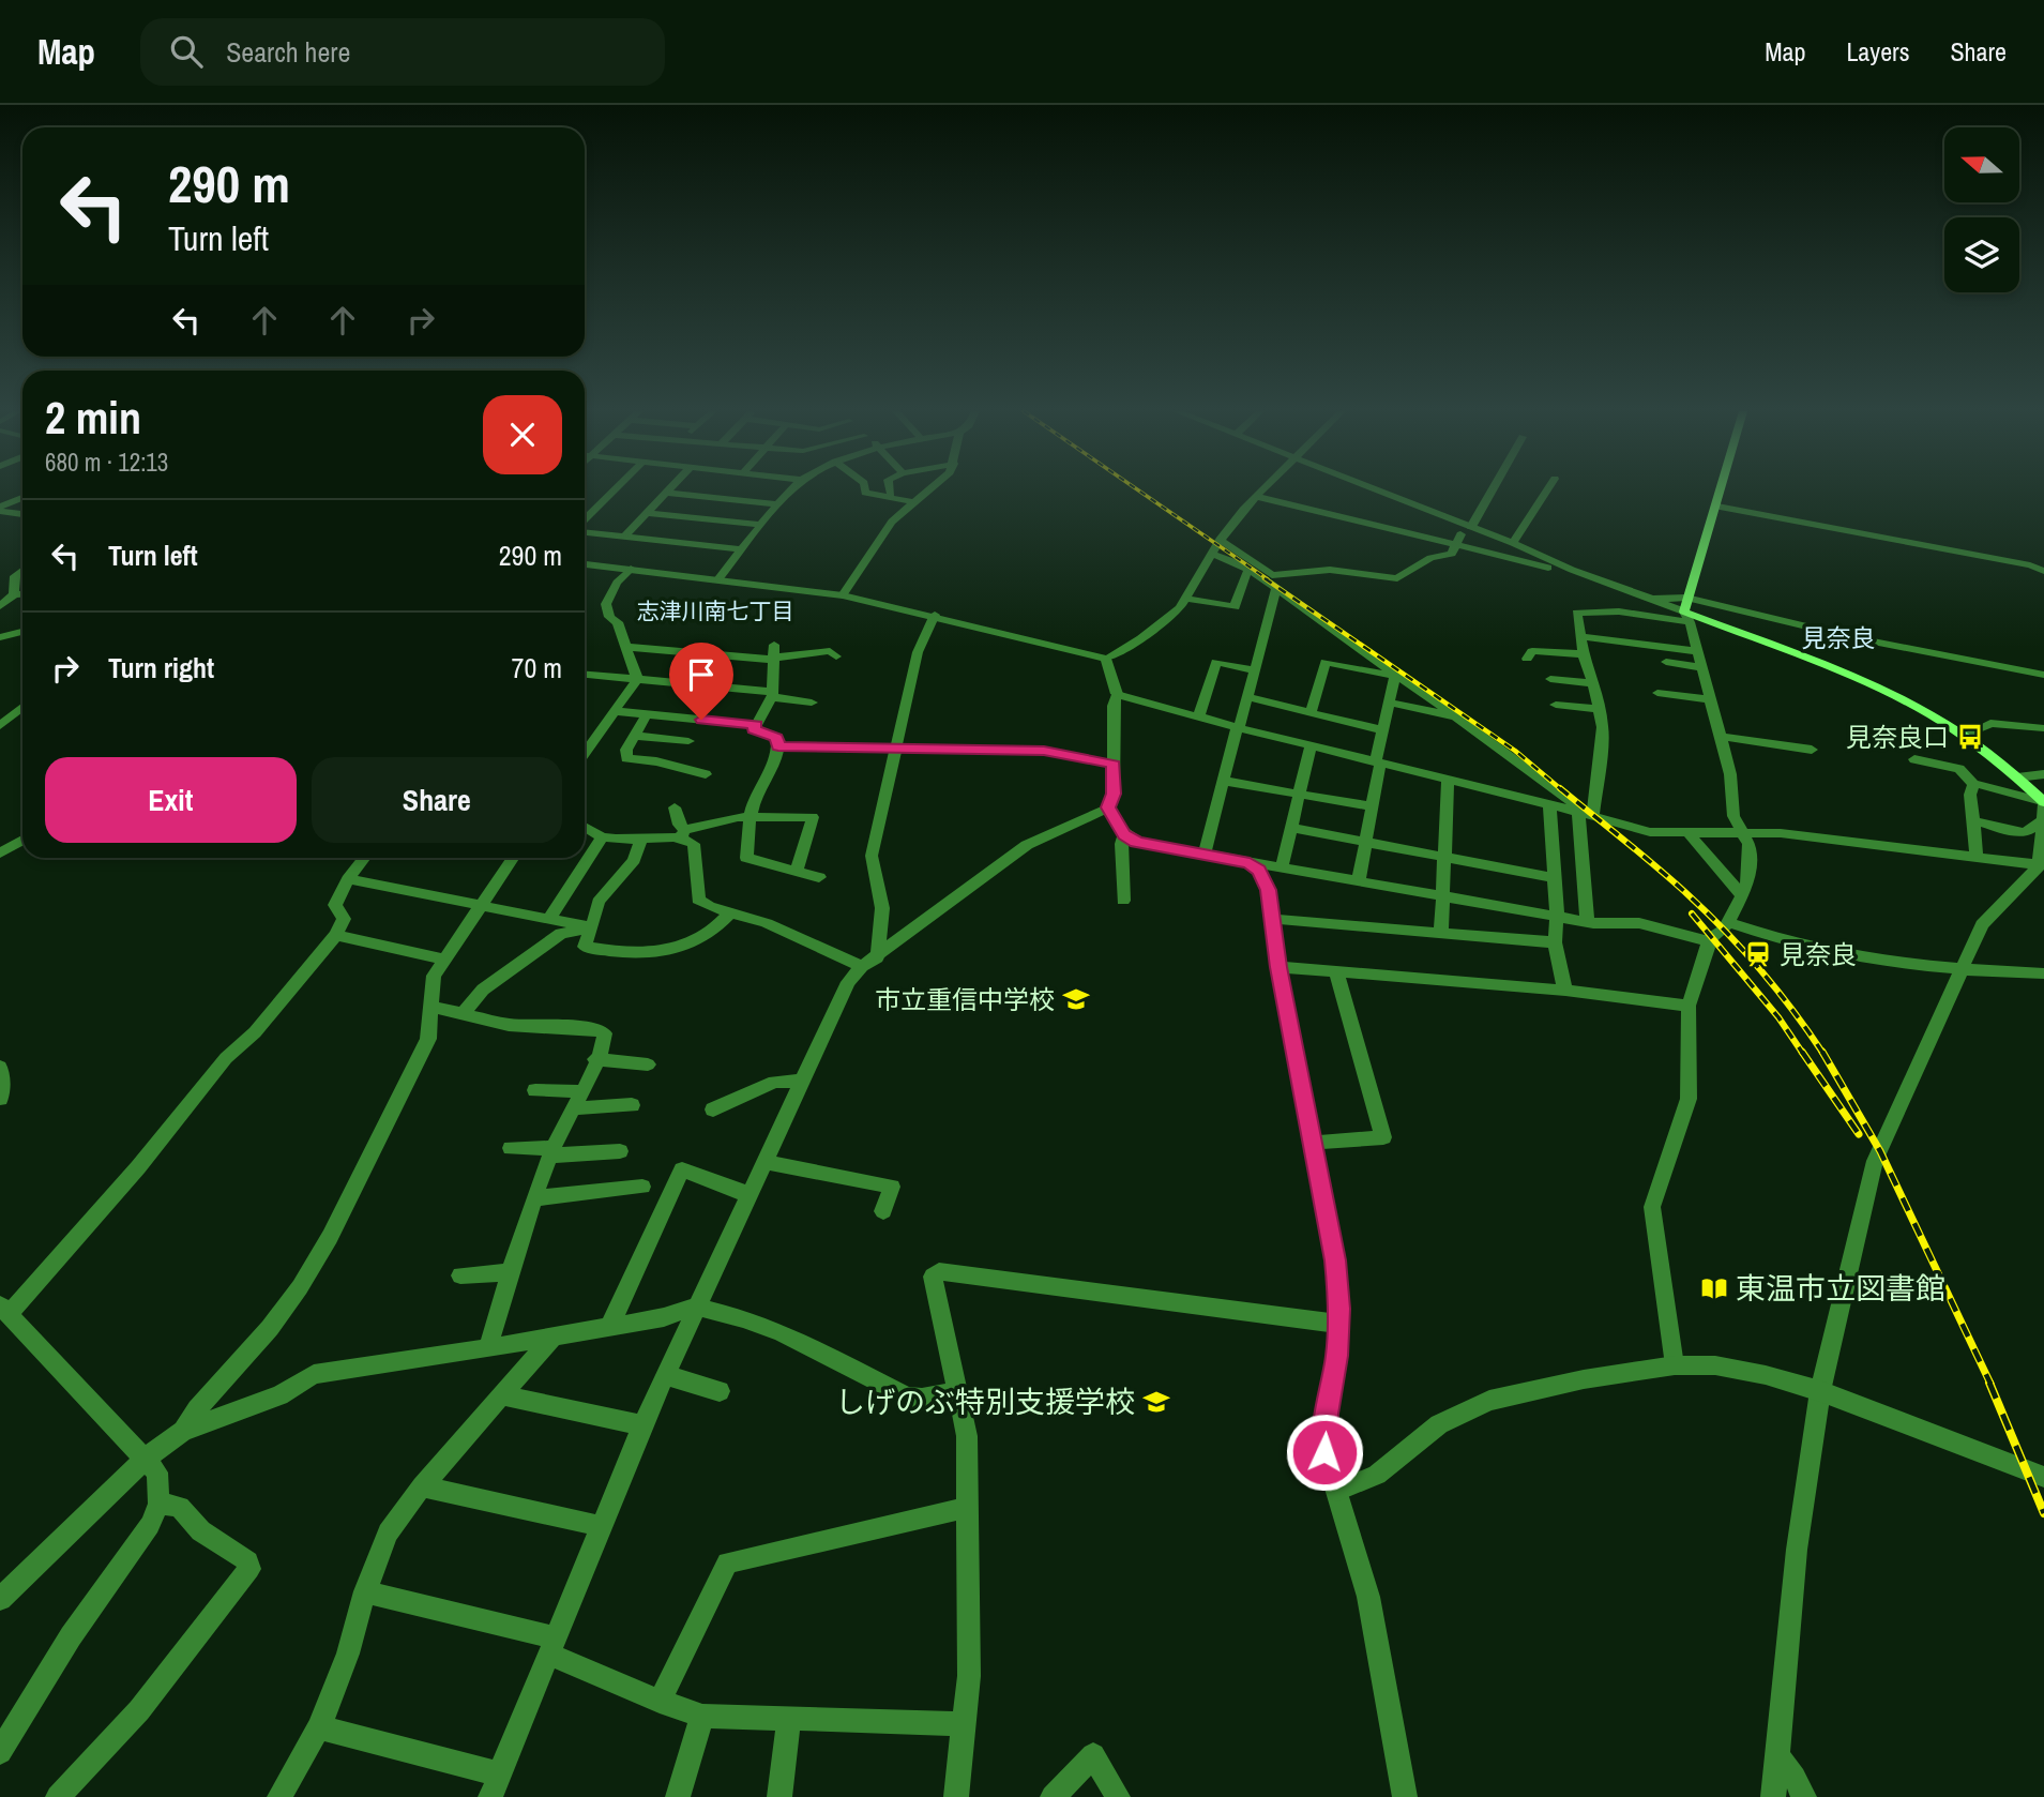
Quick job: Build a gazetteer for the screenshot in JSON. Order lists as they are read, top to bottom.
{
  "districts": ["志津川南七丁目", "見奈良"],
  "places": {
    "bus stop": ["見奈良口"],
    "station": ["見奈良"],
    "school or university": ["市立重信中学校", "しげのぶ特別支援学校"],
    "library": ["東温市立図書館"]
  },
  "north": "left",
  "page": {
    "header": "Map",
    "search": "Search here",
    "nav": ["Map", "Layers", "Share"],
    "turn": ["290 m", "Turn left"],
    "heading": ["2 min", "680 m · 12:13"],
    "list": [
      {
        "name": "Turn left",
        "value": "290 m"
      },
      {
        "name": "Turn right",
        "value": "70 m"
      }
    ],
    "buttons": ["Exit", "Share"]
  }
}
